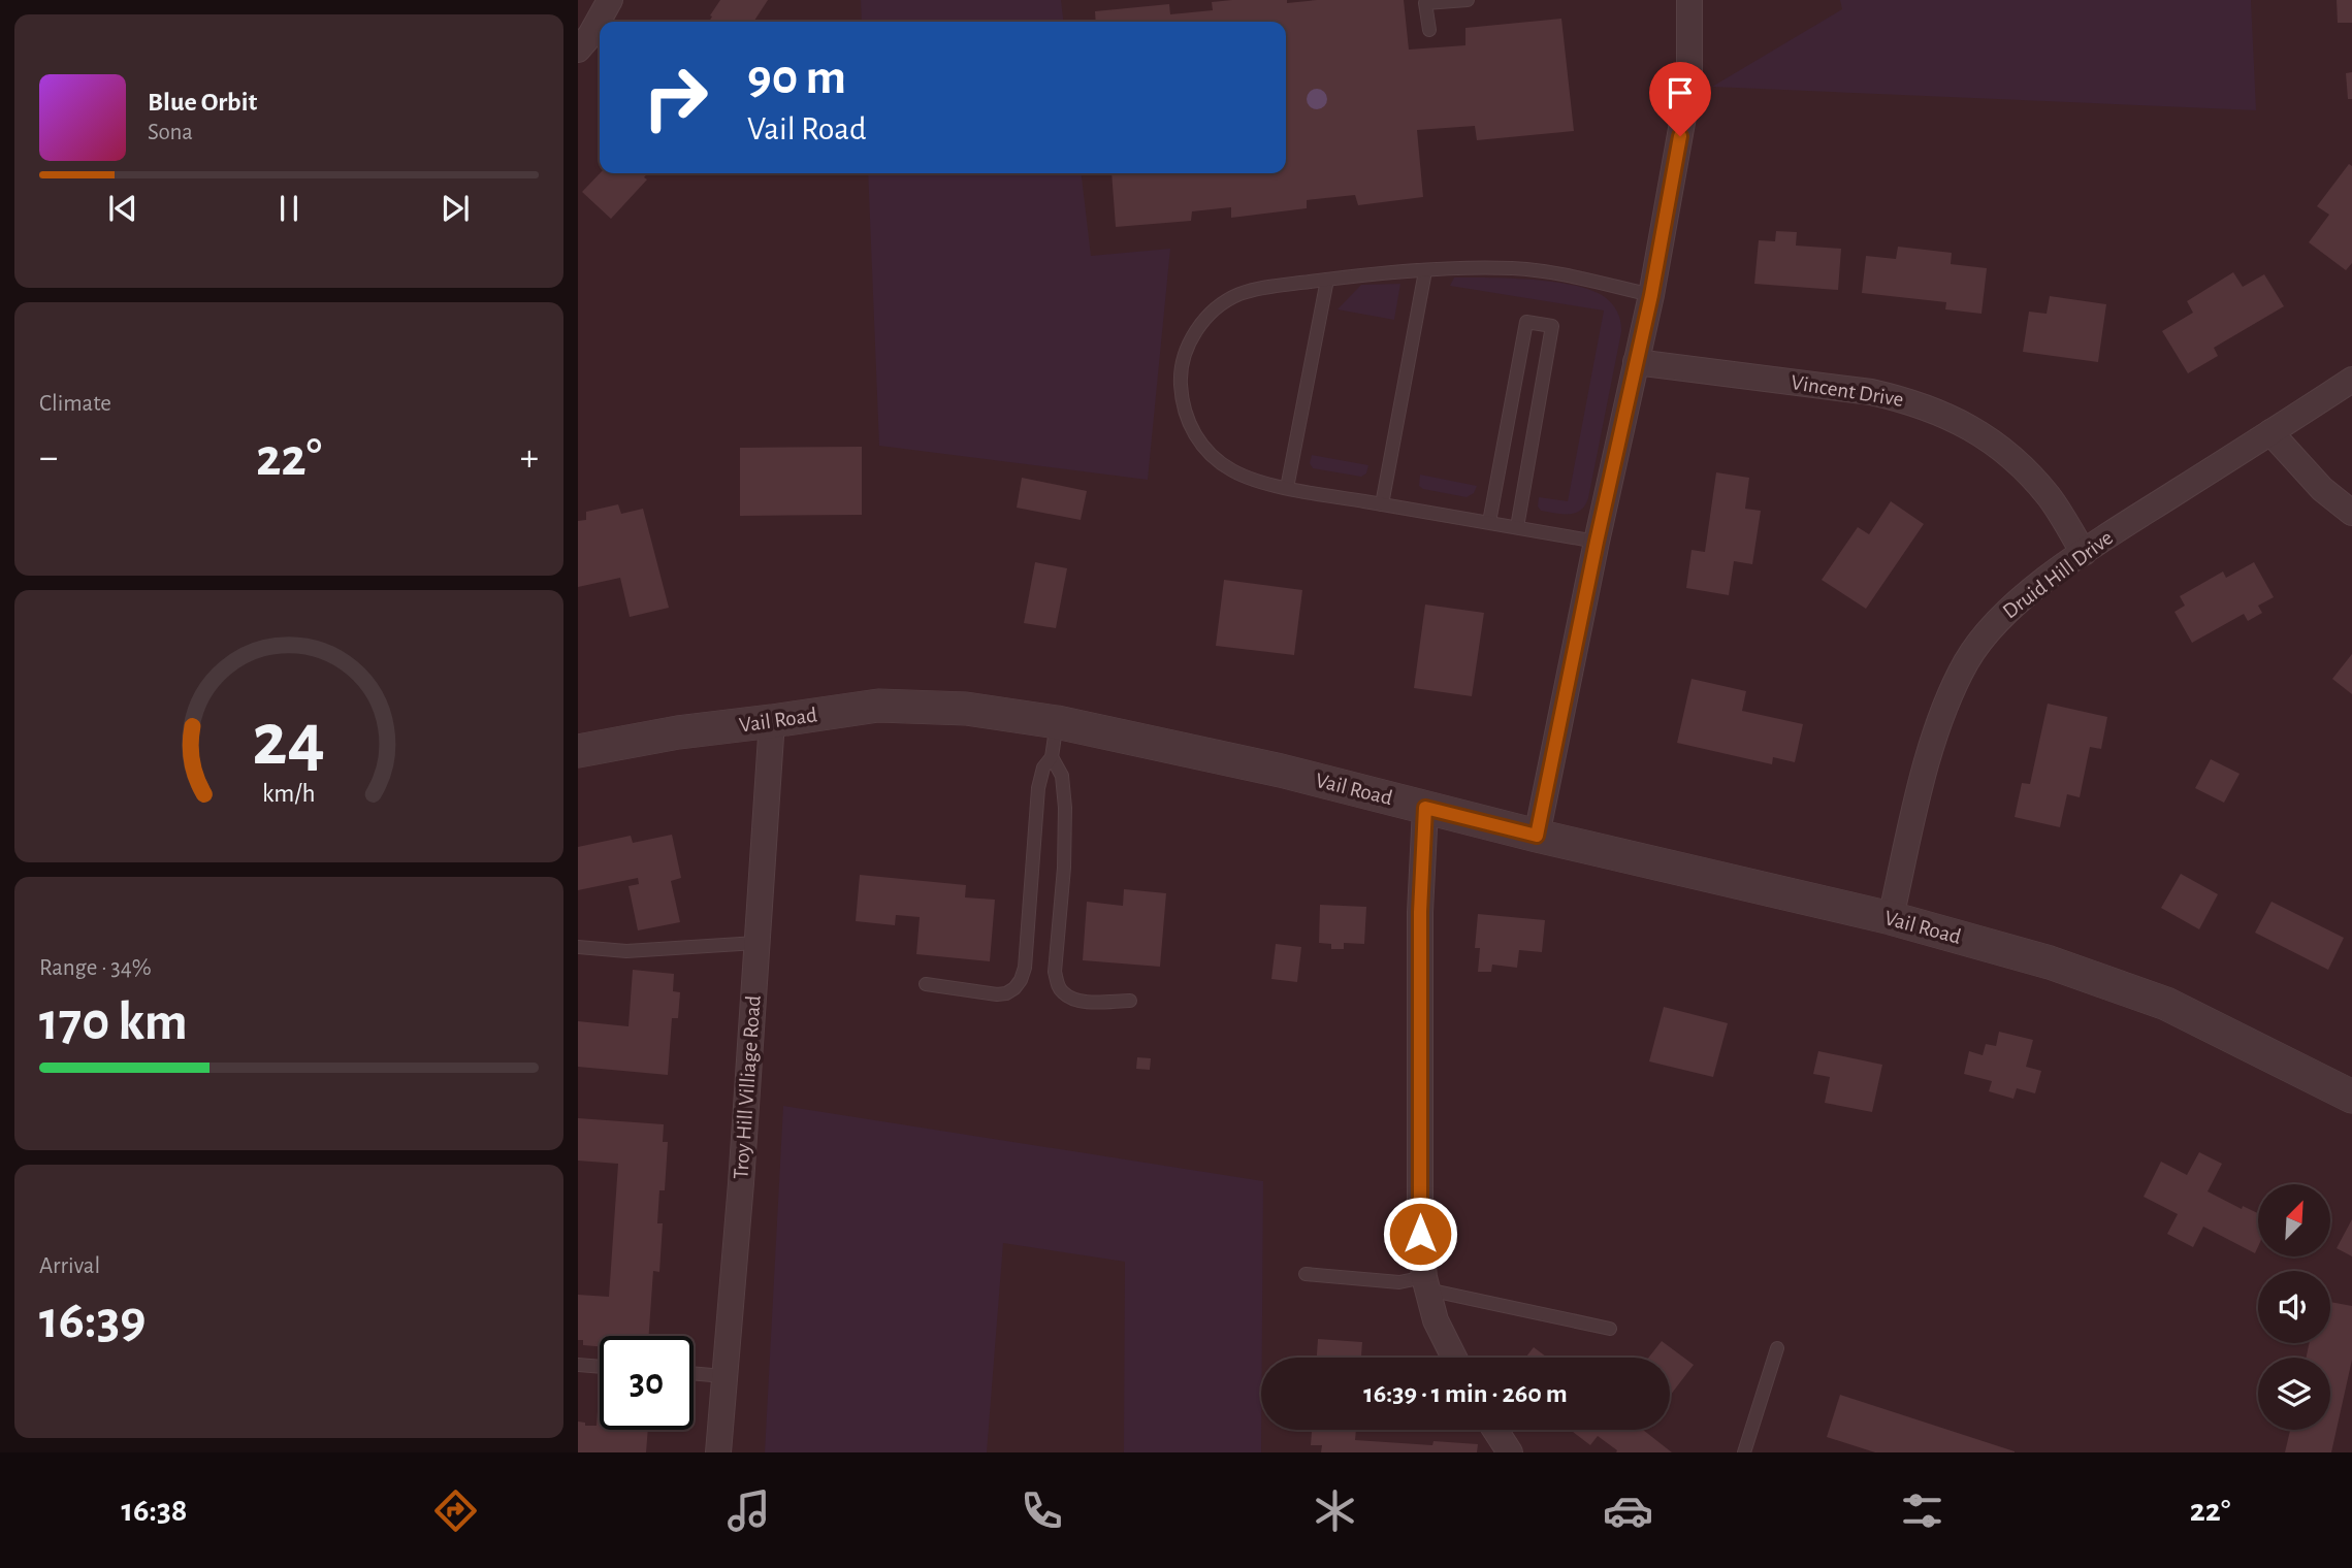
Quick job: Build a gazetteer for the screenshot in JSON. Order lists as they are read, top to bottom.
{
  "streets": {
    "street": [
      "Vincent Drive",
      "Druid Hill Drive",
      "Vail Road",
      "Troy Hill Villiage Road"
    ]
  },
  "crossings": [
    ["Vincent Drive", "Druid Hill Drive"],
    ["Druid Hill Drive", "Vail Road"],
    ["Vail Road", "Troy Hill Villiage Road"]
  ],
  "north": "top right",
  "page": {
    "turn": ["90 m", "Vail Road"],
    "song": ["Blue Orbit", "Sona"],
    "tile": [
      "Climate",
      ["Range · 34%", "170 km"],
      ["Arrival", "16:39"]
    ],
    "heat": ["−", "22°", "+"],
    "limit": "30",
    "trip": "16:39 · 1 min · 260 m",
    "tabs": ["16:38", "22°"],
    "gauge": ["24", "km/h"]
  }
}
